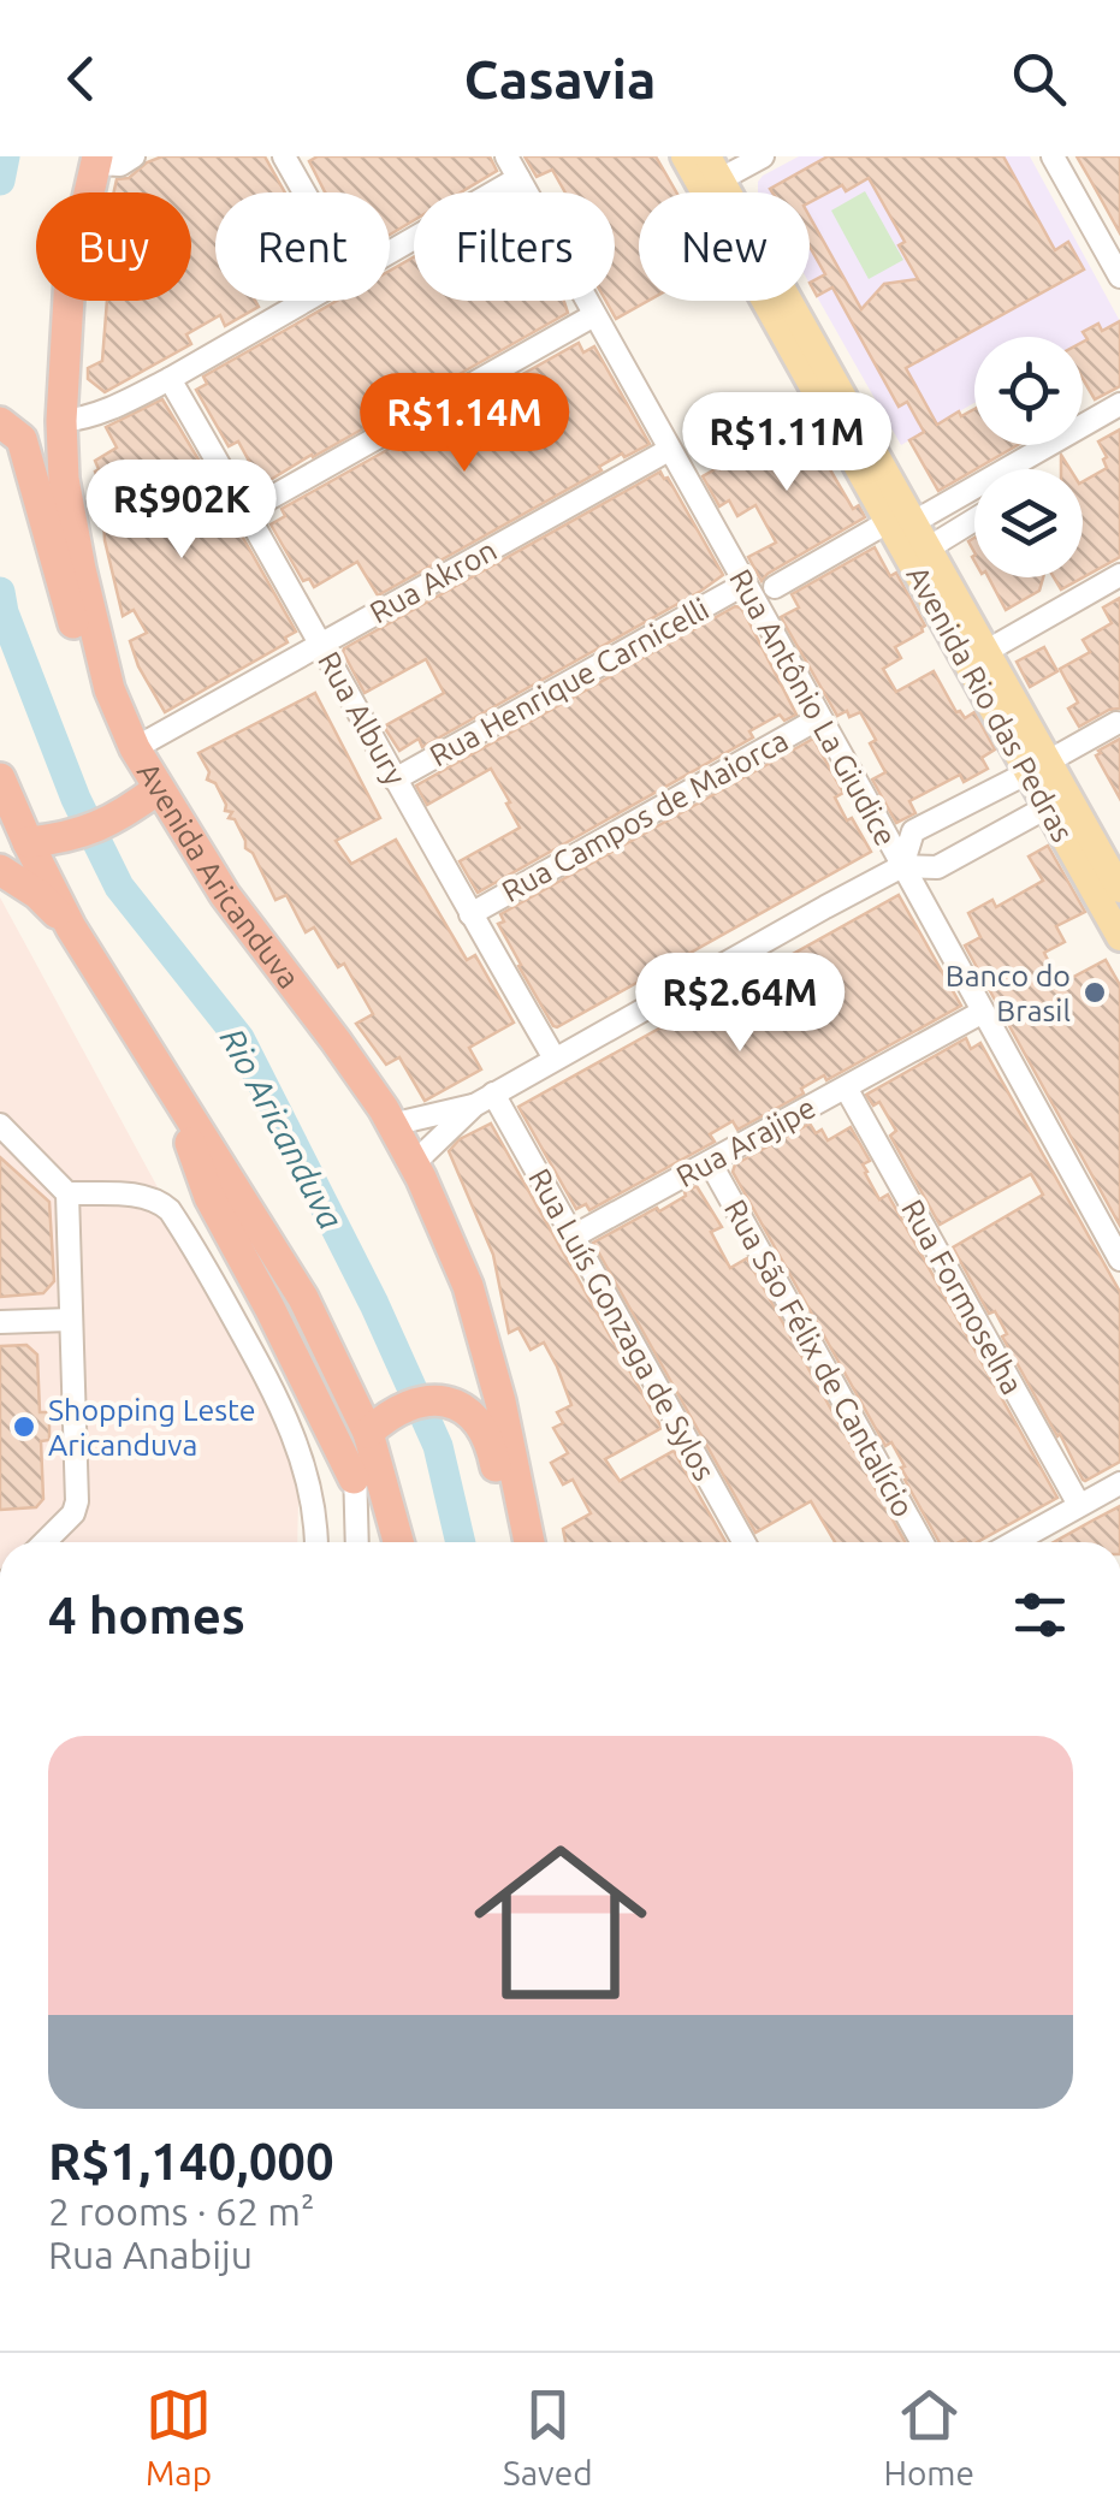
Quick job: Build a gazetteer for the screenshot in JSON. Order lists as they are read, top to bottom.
{
  "streets": {
    "highway": ["Avenida Aricanduva"],
    "main road": ["Avenida Rio das Pedras"],
    "street": [
      "Rua Akron",
      "Rua Henrique Carnicelli",
      "Rua Antônio La Giudice",
      "Rua Albury",
      "Rua Campos de Maiorca",
      "Rua Arajipe",
      "Rua Formoselha",
      "Rua Luís Gonzaga de Sylos",
      "Rua São Félix de Cantalício"
    ]
  },
  "crossings": [
    ["Rua Akron", "Rua Antônio La Giudice"],
    ["Rua Akron", "Rua Albury"],
    ["Rua Akron", "Avenida Aricanduva"],
    ["Rua Henrique Carnicelli", "Rua Antônio La Giudice"],
    ["Rua Henrique Carnicelli", "Rua Albury"],
    ["Rua Antônio La Giudice", "Rua Campos de Maiorca"],
    ["Rua Antônio La Giudice", "Rua Arajipe"],
    ["Rua Albury", "Rua Campos de Maiorca"],
    ["Rua Arajipe", "Rua Formoselha"],
    ["Rua Arajipe", "Rua Luís Gonzaga de Sylos"],
    ["Rua Arajipe", "Rua São Félix de Cantalício"]
  ],
  "water": ["Rio Aricanduva"],
  "places": ["Banco do Brasil", "Shopping Leste Aricanduva"],
  "page": {
    "header": "Casavia",
    "chip": [
      "Buy",
      "Rent",
      "Filters",
      "New"
    ],
    "price": [
      "R$1.14M",
      "R$1.11M",
      "R$902K",
      "R$2.64M"
    ],
    "heading": "4 homes",
    "list": [
      {
        "name": "R$1,140,000",
        "note": "2 rooms · 62 m² · Rua Anabiju"
      }
    ],
    "tabs": ["Map", "Saved", "Home"]
  }
}
